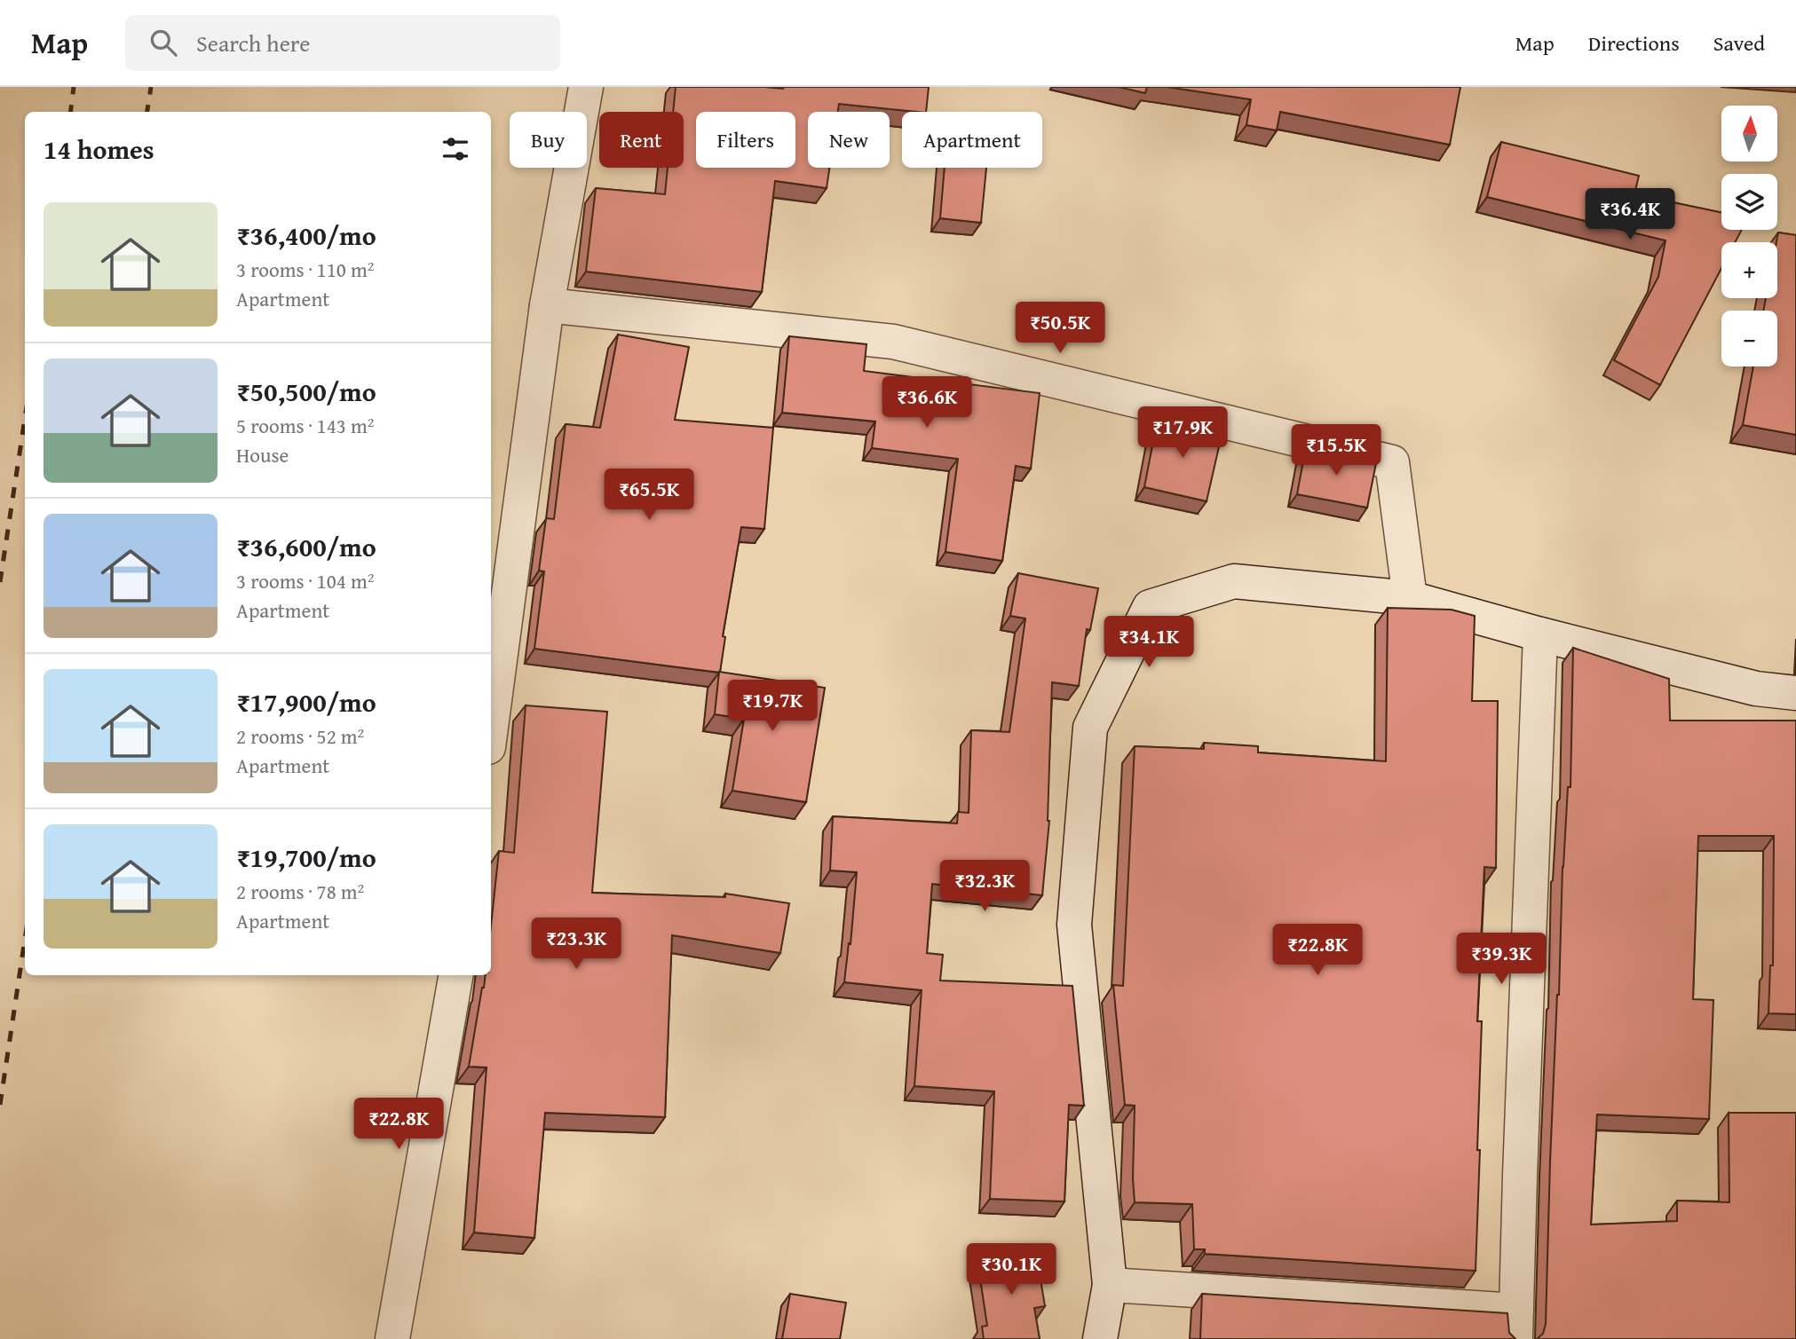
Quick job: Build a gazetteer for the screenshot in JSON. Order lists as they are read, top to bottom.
{
  "north": "top",
  "page": {
    "header": "Map",
    "search": "Search here",
    "nav": ["Map", "Directions", "Saved"],
    "map_buttons": ["+", "−"],
    "chip": [
      "Buy",
      "Rent",
      "Filters",
      "New",
      "Apartment"
    ],
    "heading": "14 homes",
    "list": [
      {
        "name": "₹36,400/mo",
        "note": "3 rooms · 110 m² · Apartment"
      },
      {
        "name": "₹50,500/mo",
        "note": "5 rooms · 143 m² · House"
      },
      {
        "name": "₹36,600/mo",
        "note": "3 rooms · 104 m² · Apartment"
      },
      {
        "name": "₹17,900/mo",
        "note": "2 rooms · 52 m² · Apartment"
      },
      {
        "name": "₹19,700/mo",
        "note": "2 rooms · 78 m² · Apartment"
      }
    ],
    "price": [
      "₹36.4K",
      "₹50.5K",
      "₹36.6K",
      "₹17.9K",
      "₹15.5K",
      "₹65.5K",
      "₹34.1K",
      "₹19.7K",
      "₹32.3K",
      "₹23.3K",
      "₹22.8K",
      "₹39.3K",
      "₹22.8K",
      "₹30.1K"
    ]
  }
}
